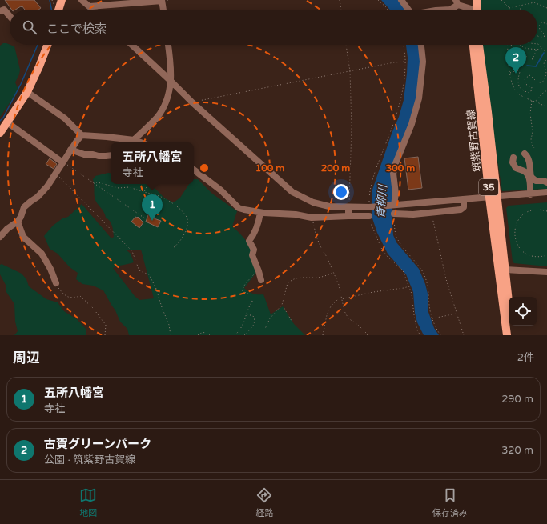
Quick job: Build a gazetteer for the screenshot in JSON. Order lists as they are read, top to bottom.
{
  "streets": {
    "main road": ["筑紫野古賀線", "35"]
  },
  "water": ["青柳川"],
  "page": {
    "search": "ここで検索",
    "pins": ["2", "1"],
    "popup": ["五所八幡宮", "寺社"],
    "heading": ["周辺", "2件"],
    "list": [
      {
        "mark": "1",
        "name": "五所八幡宮",
        "note": "寺社",
        "value": "290 m"
      },
      {
        "mark": "2",
        "name": "古賀グリーンパーク",
        "note": "公園 · 筑紫野古賀線",
        "value": "320 m"
      }
    ],
    "nav": ["地図", "経路", "保存済み"]
  },
  "rings": ["100 m", "200 m", "300 m"]
}
